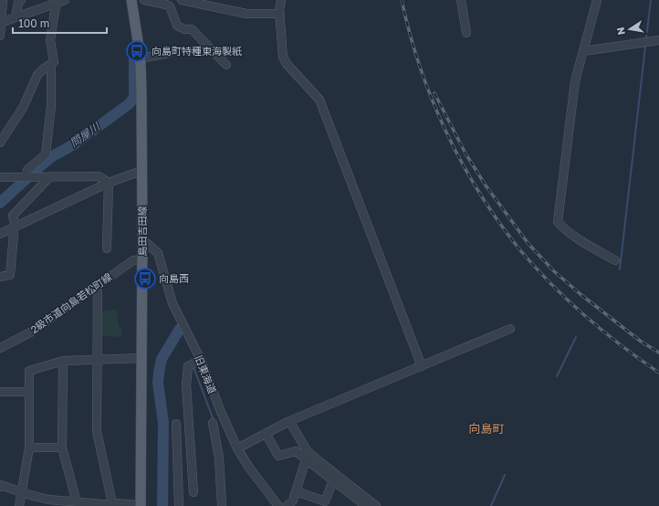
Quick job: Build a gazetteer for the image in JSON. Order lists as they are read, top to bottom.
{
  "streets": {
    "main road": ["島田吉田線"],
    "street": ["2級市道向島若松町線", "旧東海道"]
  },
  "crossings": [
    ["島田吉田線", "2級市道向島若松町線"],
    ["島田吉田線", "旧東海道"]
  ],
  "districts": ["向島町"],
  "water": ["問屋川"],
  "places": {
    "bus stop": ["向島町特種東海製紙", "向島西"]
  },
  "scale_bar": "100 m",
  "north": "left"
}
